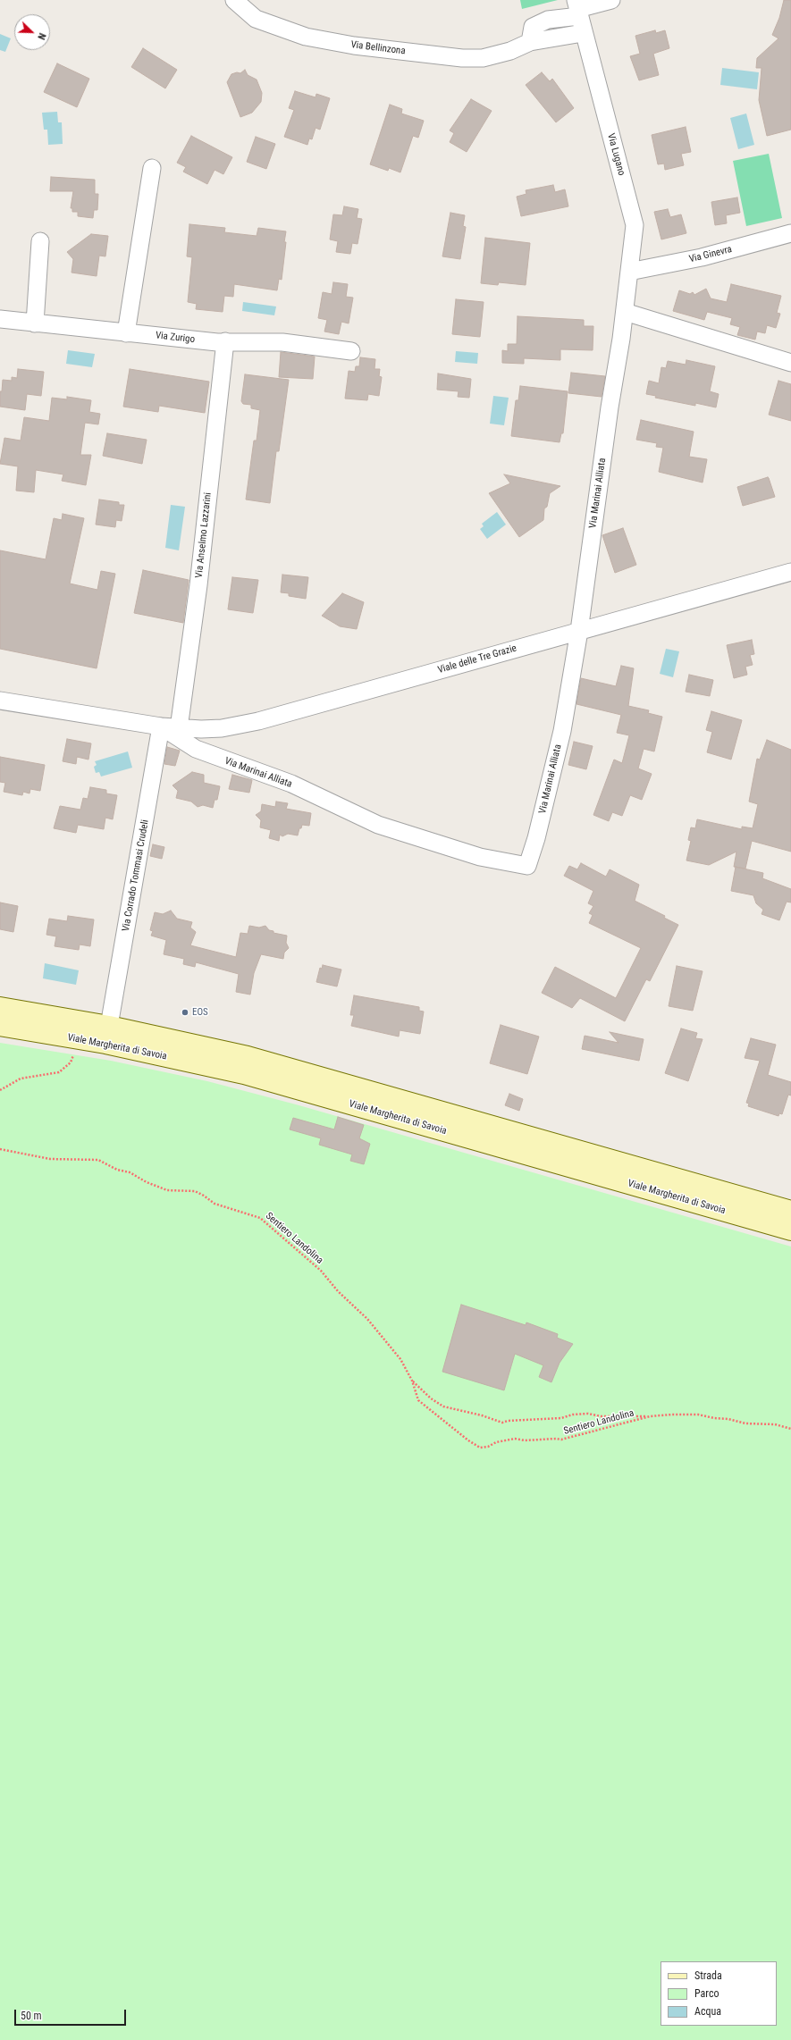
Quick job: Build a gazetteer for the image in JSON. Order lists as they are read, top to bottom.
{
  "streets": {
    "street": [
      "Via Bellinzona",
      "Via Lugano",
      "Via Ginevra",
      "Via Zurigo",
      "Via Marinai Alliata",
      "Via Anselmo Lazzarini",
      "Viale delle Tre Grazie",
      "Via Corrado Tommasi Crudeli",
      "Viale Margherita di Savoia"
    ],
    "path": ["Sentiero Landolina"]
  },
  "crossings": [
    ["Via Bellinzona", "Via Lugano"],
    ["Via Lugano", "Via Ginevra"],
    ["Via Lugano", "Via Marinai Alliata"],
    ["Via Zurigo", "Via Anselmo Lazzarini"],
    ["Via Marinai Alliata", "Viale delle Tre Grazie"],
    ["Via Marinai Alliata", "Via Corrado Tommasi Crudeli"],
    ["Via Anselmo Lazzarini", "Viale delle Tre Grazie"],
    ["Viale delle Tre Grazie", "Via Corrado Tommasi Crudeli"],
    ["Via Corrado Tommasi Crudeli", "Viale Margherita di Savoia"]
  ],
  "places": ["EOS"],
  "legend": ["Strada", "Parco", "Acqua"],
  "scale_bar": "50 m",
  "north": "bottom right"
}
